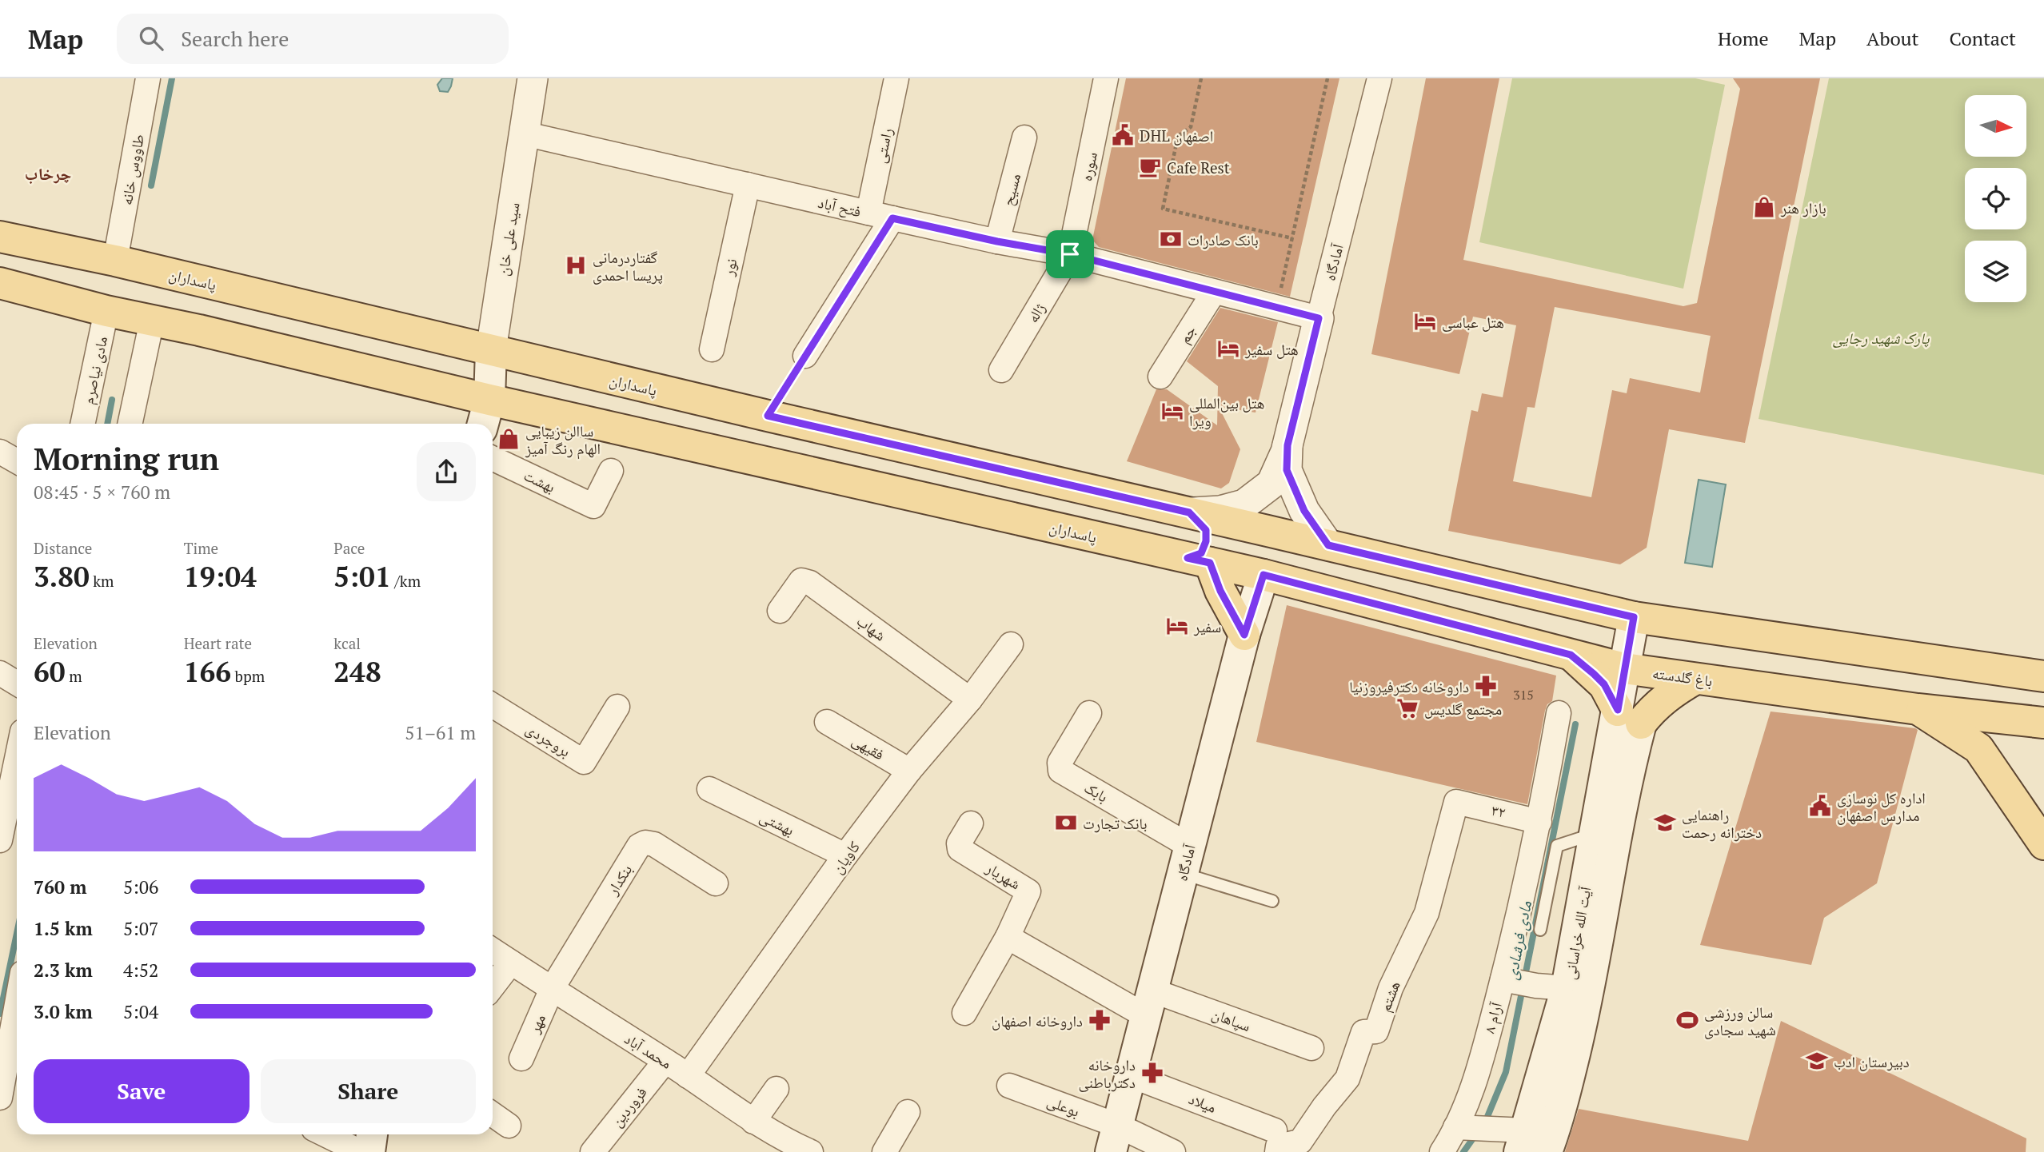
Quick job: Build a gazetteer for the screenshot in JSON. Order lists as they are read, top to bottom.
{
  "streets": {
    "main road": [
      "سید علی خان",
      "آمادگاه",
      "پاسداران",
      "باغ گلدسته",
      "آیت الله خراسانی"
    ],
    "street": [
      "راستی",
      "سوره",
      "طاووس خانه",
      "مسیح",
      "فتح آباد",
      "نور",
      "ژاله",
      "جم",
      "مادی نیاصرم",
      "بهشت",
      "شهاب",
      "بروجردی",
      "فقیهی",
      "بابک",
      "۳۲",
      "بهشتی",
      "کاویان",
      "شهریار",
      "بنکدار",
      "هشتم",
      "۸ آرام",
      "سپاهان",
      "مهر",
      "محمد آباد",
      "میلاد",
      "بوعلی",
      "فروردین"
    ]
  },
  "crossings": [
    ["راستی", "فتح آباد"],
    ["سوره", "فتح آباد"],
    ["سوره", "ژاله"],
    ["طاووس خانه", "پاسداران"],
    ["مسیح", "فتح آباد"],
    ["فتح آباد", "سید علی خان"],
    ["فتح آباد", "آمادگاه"],
    ["فتح آباد", "نور"],
    ["فتح آباد", "ژاله"],
    ["فتح آباد", "جم"],
    ["سید علی خان", "پاسداران"],
    ["آمادگاه", "پاسداران"],
    ["آمادگاه", "باغ گلدسته"],
    ["آمادگاه", "بابک"],
    ["آمادگاه", "سپاهان"],
    ["آمادگاه", "میلاد"],
    ["آمادگاه", "بوعلی"],
    ["پاسداران", "مادی نیاصرم"],
    ["پاسداران", "باغ گلدسته"],
    ["شهاب", "کاویان"],
    ["فقیهی", "کاویان"],
    ["۳۲", "هشتم"],
    ["۳۲", "۸ آرام"],
    ["بهشتی", "کاویان"],
    ["کاویان", "محمد آباد"],
    ["بنکدار", "مهر"],
    ["بنکدار", "محمد آباد"],
    ["هشتم", "میلاد"],
    ["مهر", "محمد آباد"],
    ["محمد آباد", "فروردین"]
  ],
  "districts": ["چرخاب"],
  "water": ["مادی فرشادی"],
  "parks": ["پارک شهید رجایی"],
  "places": {
    "public building": ["DHL اصفهان", "اداره کل نوسازی مدارس اصفهان"],
    "cafe": ["Cafe Rest"],
    "shop": ["بازار هنر", "ساالن زیبایی الهام رنگ آمیز"],
    "bank": ["بانک صادرات", "بانک تجارت"],
    "hospital": ["گفتاردرمانی پریسا احمدی"],
    "hotel": [
      "هتل عباسی",
      "هتل سفیر",
      "هتل بین‌المللی ویرا",
      "سفیر"
    ],
    "pharmacy": ["داروخانه دکترفیروزنیا", "داروخانه اصفهان", "داروخانه دکترباطنی"],
    "supermarket": ["مجتمع گلدیس"],
    "school or university": ["راهنمایی دخترانه رحمت", "دبیرستان ادب"],
    "sports": ["سالن ورزشی شهید سجادی"]
  },
  "house_numbers": ["315"],
  "north": "right",
  "page": {
    "header": "Map",
    "search": "Search here",
    "nav": [
      "Home",
      "Map",
      "About",
      "Contact"
    ],
    "heading": ["Morning run", "08:45 · 5 × 760 m"],
    "stats": [
      ["Distance", "3.80 km"],
      ["Time", "19:04"],
      ["Pace", "5:01 /km"],
      ["Elevation", "60 m"],
      ["Heart rate", "166 bpm"],
      ["kcal", "248"]
    ],
    "chart": ["Elevation", "51–61 m"],
    "list": [
      {
        "name": "760 m",
        "note": "5:06"
      },
      {
        "name": "1.5 km",
        "note": "5:07"
      },
      {
        "name": "2.3 km",
        "note": "4:52"
      },
      {
        "name": "3.0 km",
        "note": "5:04"
      }
    ],
    "buttons": ["Save", "Share"]
  }
}
